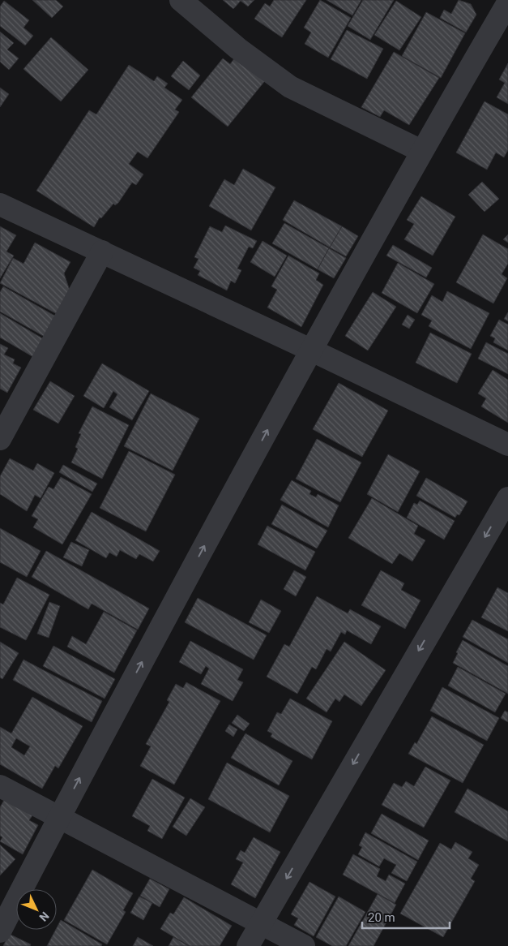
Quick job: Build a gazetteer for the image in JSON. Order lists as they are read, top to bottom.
{
  "scale_bar": "20 m",
  "north": "bottom right"
}
